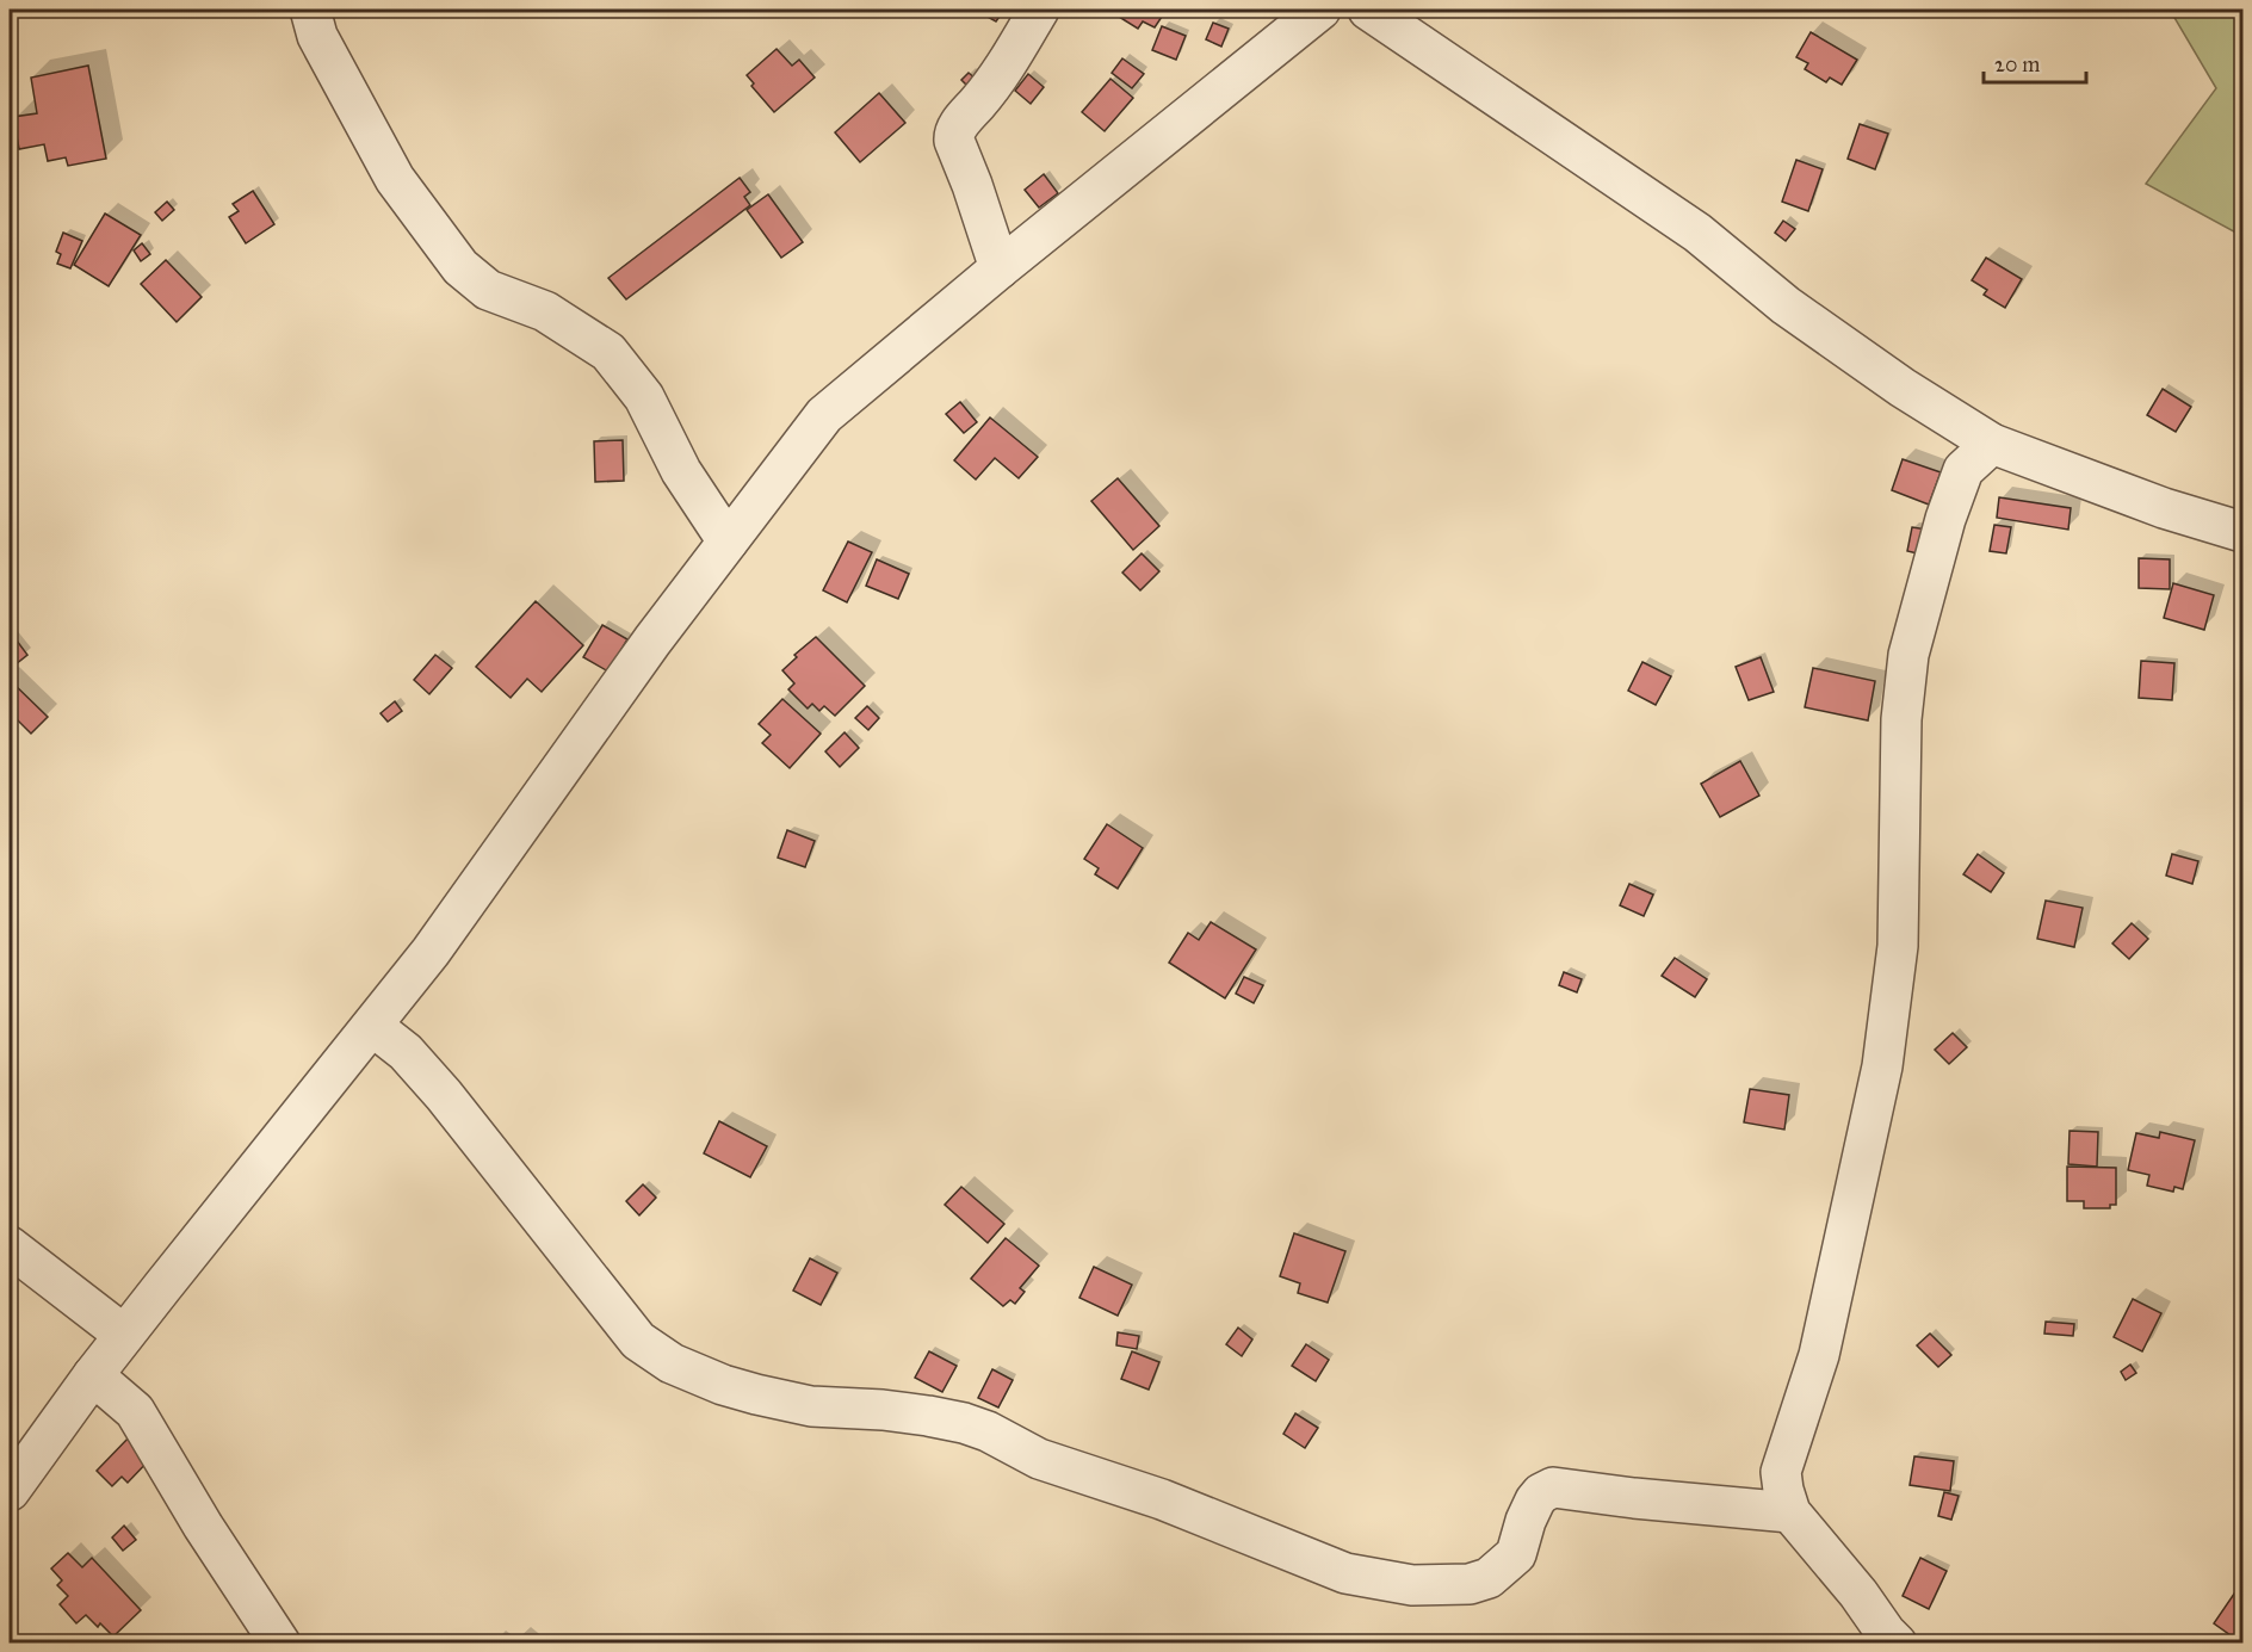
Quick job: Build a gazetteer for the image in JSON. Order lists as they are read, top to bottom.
{
  "scale_bar": "20 m"
}
